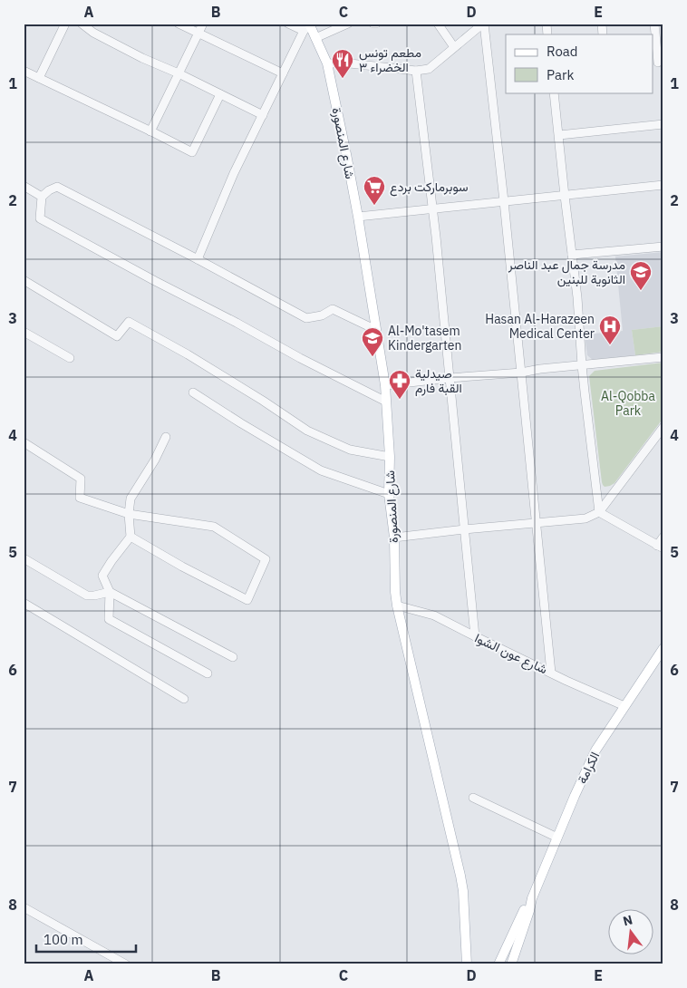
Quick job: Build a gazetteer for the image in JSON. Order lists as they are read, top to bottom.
{
  "streets": {
    "main road": ["شارع المنصورة", "الكرامة"],
    "street": ["شارع عون الشوا"]
  },
  "crossings": [
    ["شارع المنصورة", "شارع عون الشوا"],
    ["شارع عون الشوا", "الكرامة"]
  ],
  "parks": ["Al-Qobba Park"],
  "places": {
    "restaurant": ["مطعم تونس الخضراء ٣"],
    "supermarket": ["سوبرماركت بردع"],
    "school or university": ["مدرسة جمال عبد الناصر الثانوية للبنين", "Al-Mo'tasem Kindergarten"],
    "hospital": ["Hasan Al-Harazeen Medical Center"],
    "pharmacy": ["صيدلية القبة فارم"]
  },
  "legend": ["Road", "Park"],
  "scale_bar": "100 m",
  "north": "top",
  "grid": {
    "columns": [
      "A",
      "B",
      "C",
      "D",
      "E"
    ],
    "rows": [
      "1",
      "2",
      "3",
      "4",
      "5",
      "6",
      "7",
      "8"
    ]
  }
}
